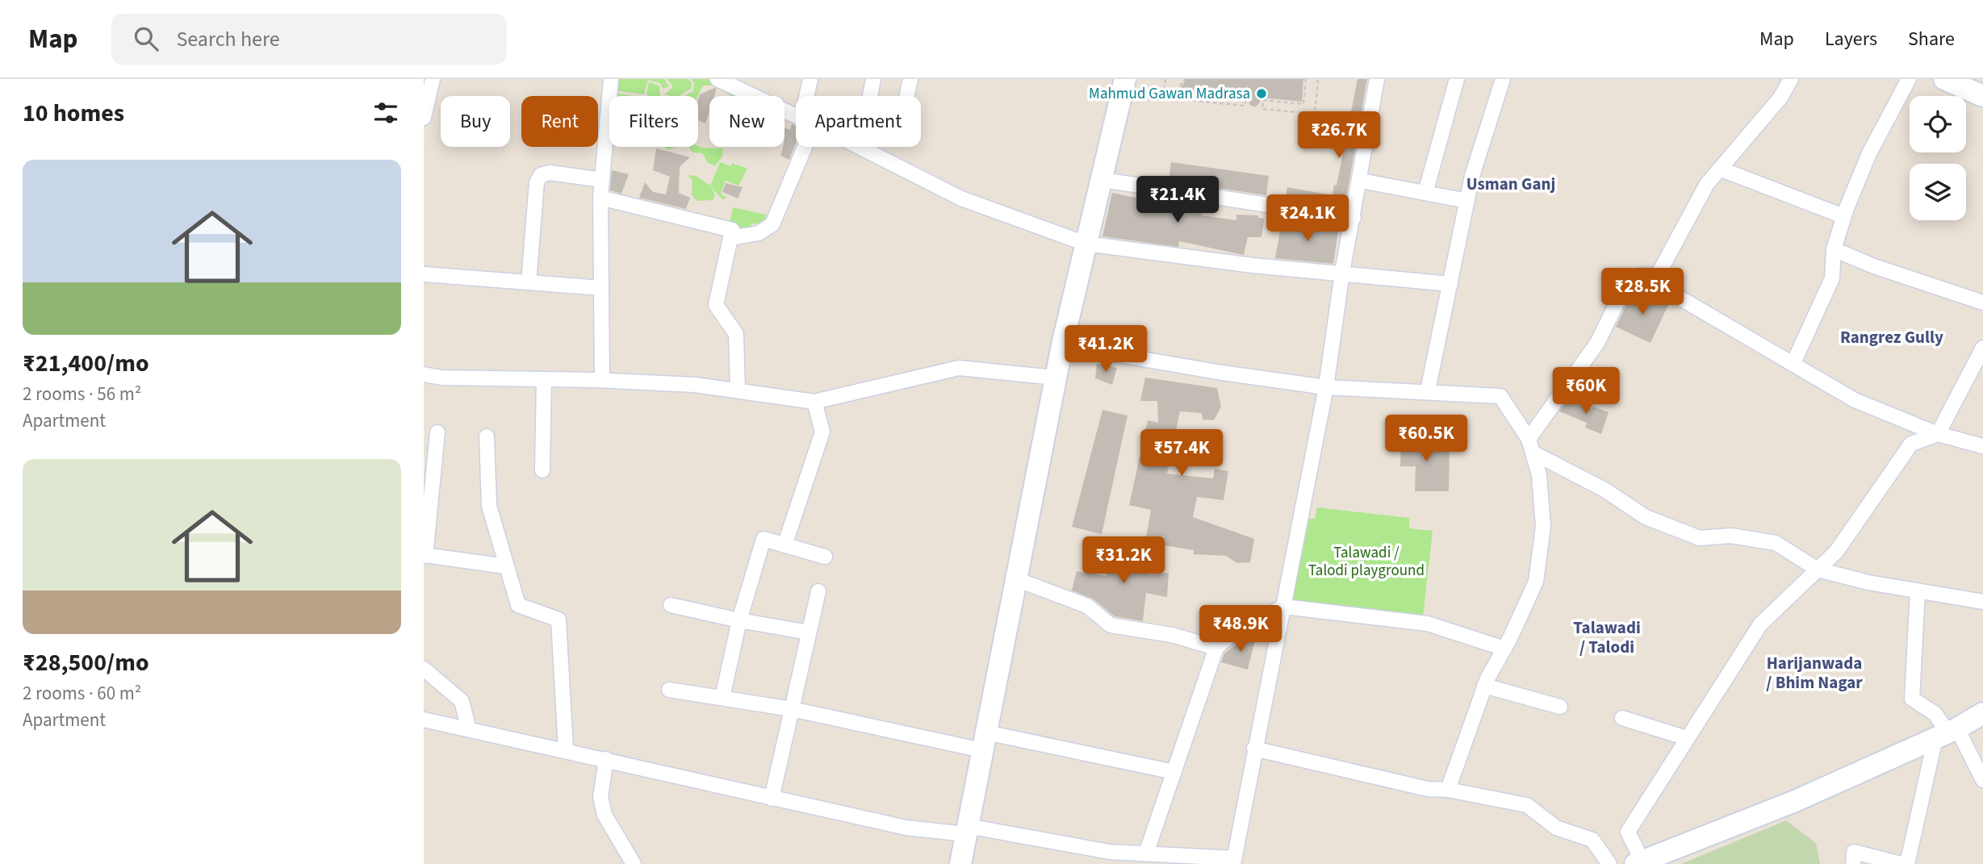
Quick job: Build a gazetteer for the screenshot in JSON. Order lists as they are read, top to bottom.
{
  "districts": [
    "Usman Ganj",
    "Rangrez Gully",
    "Talawadi / Talodi",
    "Harijanwada / Bhim Nagar"
  ],
  "parks": ["Talawadi / Talodi playground"],
  "places": ["Mahmud Gawan Madrasa"],
  "page": {
    "header": "Map",
    "search": "Search here",
    "nav": ["Map", "Layers", "Share"],
    "heading": "10 homes",
    "chip": [
      "Buy",
      "Rent",
      "Filters",
      "New",
      "Apartment"
    ],
    "price": [
      "₹26.7K",
      "₹21.4K",
      "₹24.1K",
      "₹28.5K",
      "₹41.2K",
      "₹60K",
      "₹60.5K",
      "₹57.4K",
      "₹31.2K",
      "₹48.9K"
    ],
    "list": [
      {
        "name": "₹21,400/mo",
        "note": "2 rooms · 56 m² · Apartment"
      },
      {
        "name": "₹28,500/mo",
        "note": "2 rooms · 60 m² · Apartment"
      }
    ]
  }
}
